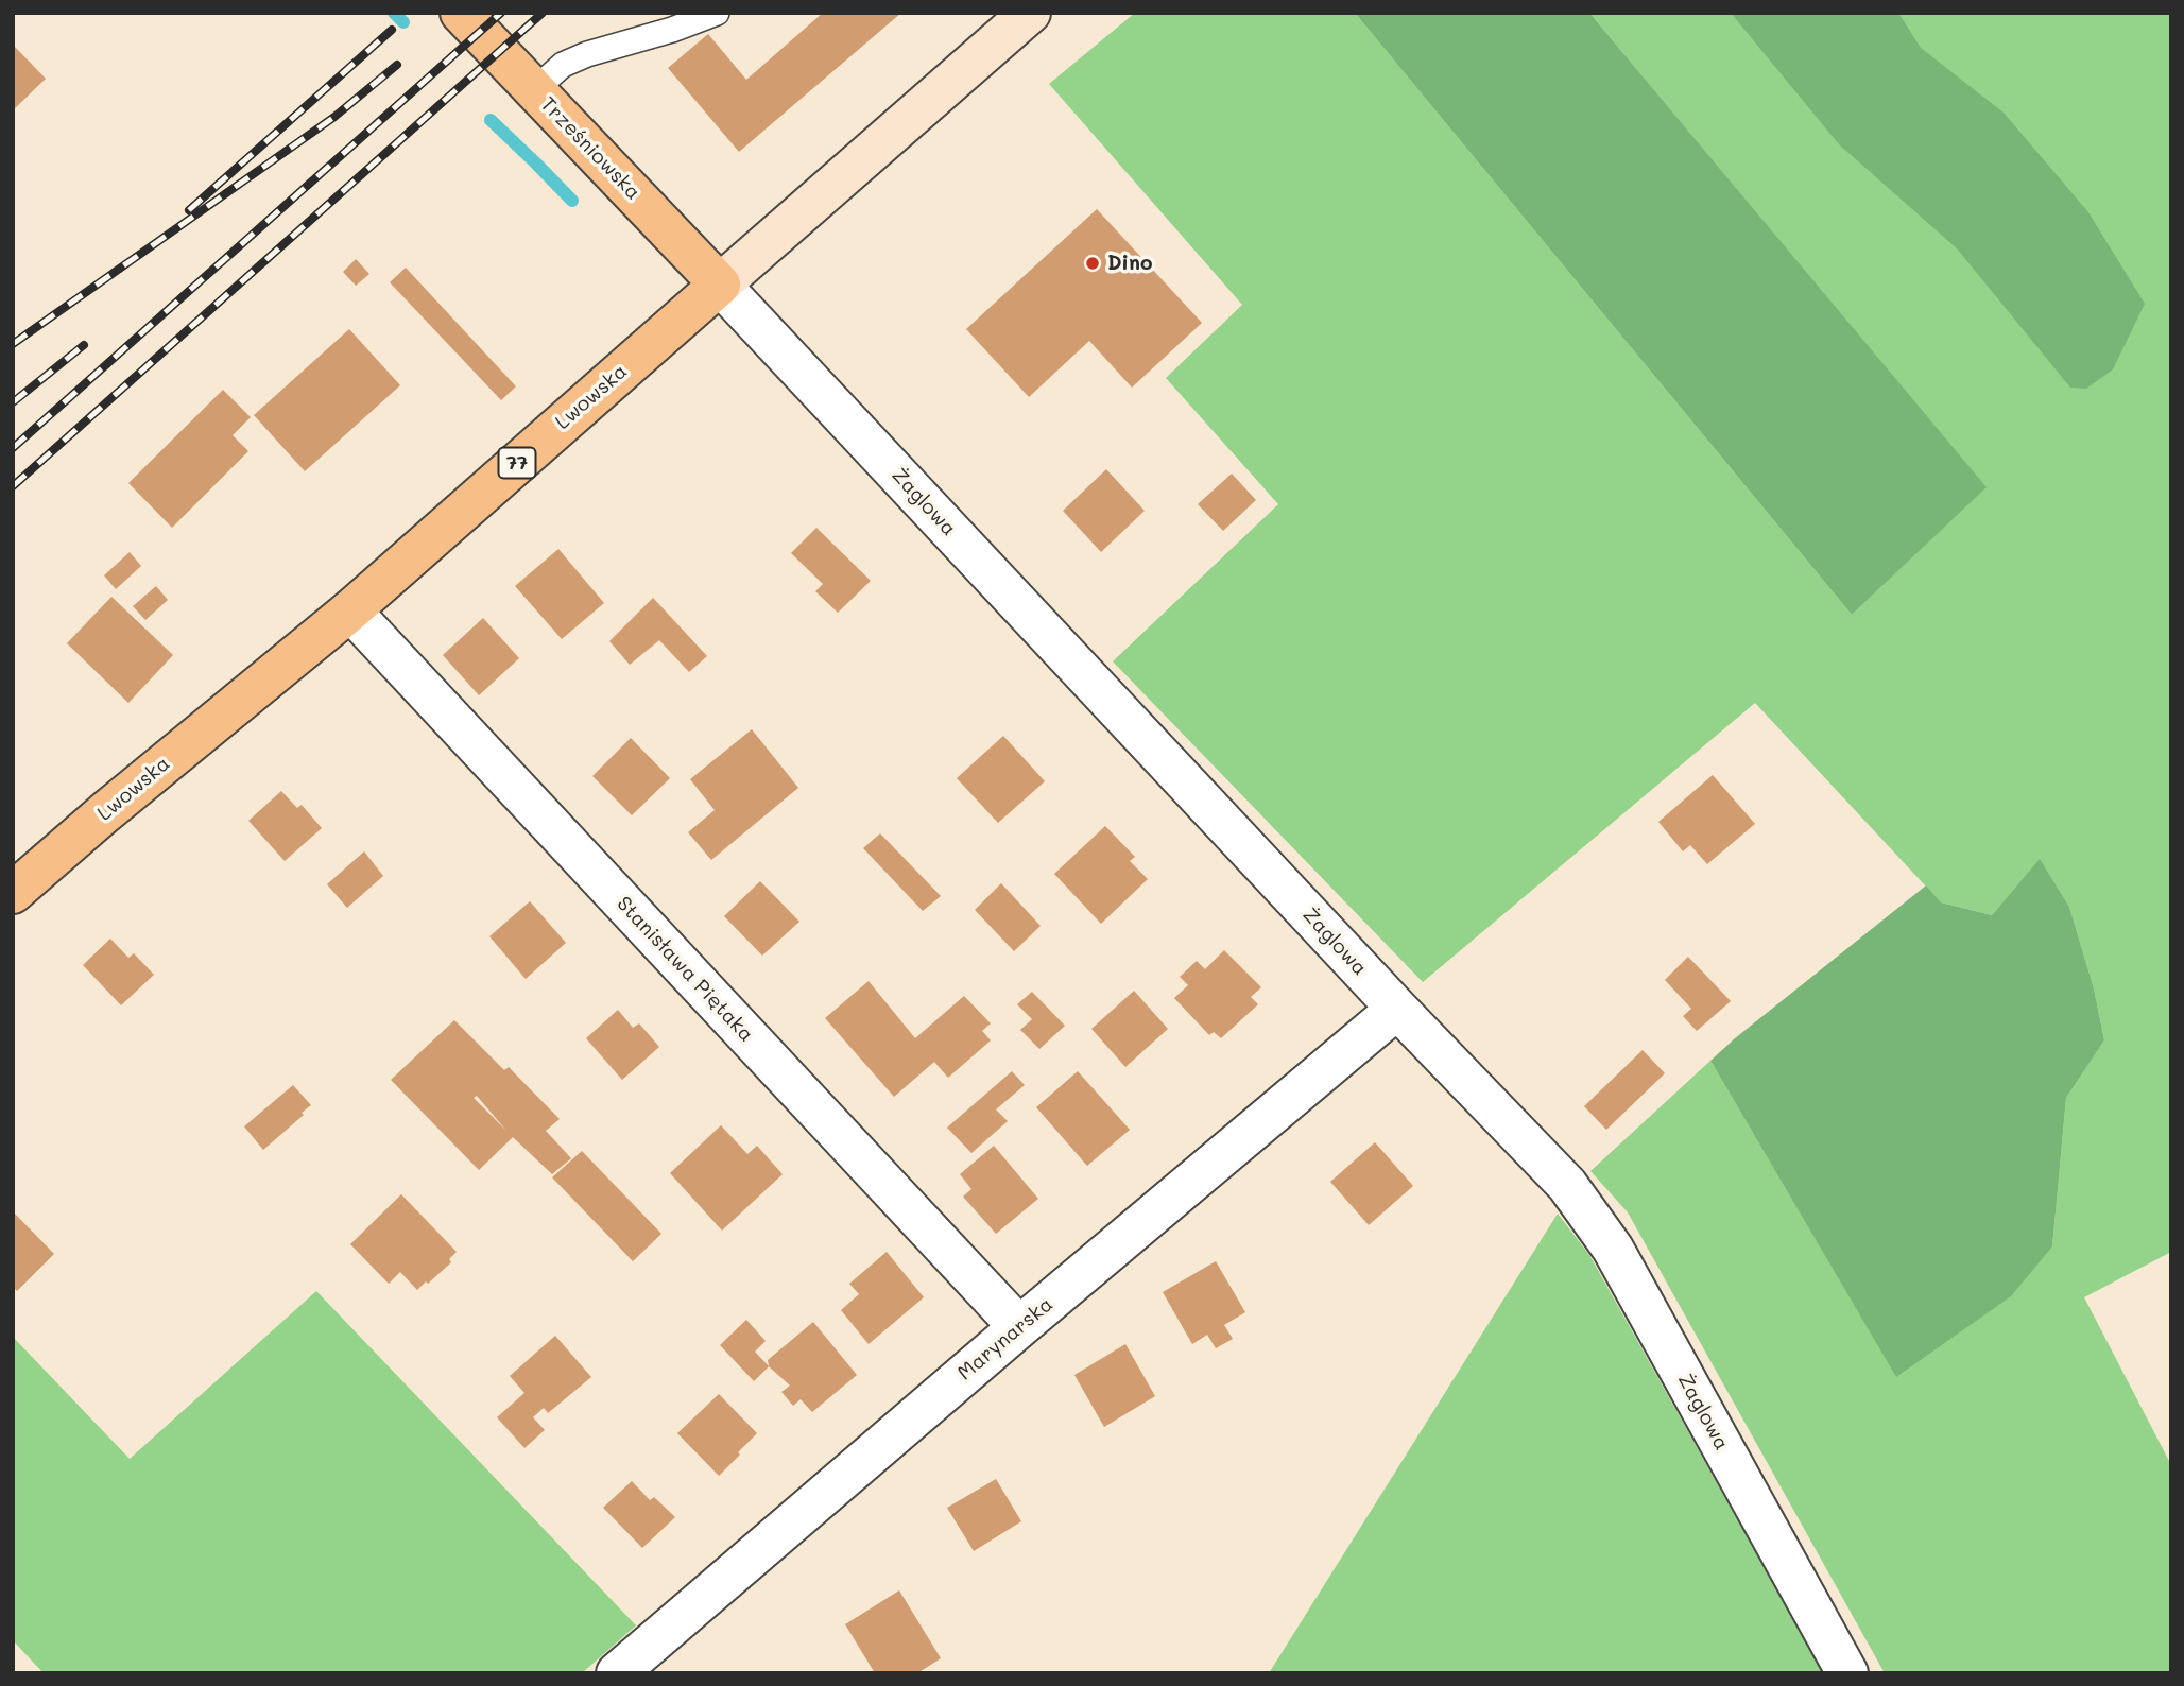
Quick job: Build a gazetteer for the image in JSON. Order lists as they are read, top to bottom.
{
  "streets": {
    "main road": ["Trześniowska", "Lwowska", "77"],
    "street": ["Żaglowa", "Stanisława Piętaka", "Marynarska"]
  },
  "crossings": [
    ["Trześniowska", "Lwowska"],
    ["Trześniowska", "Żaglowa"],
    ["Lwowska", "Żaglowa"],
    ["Lwowska", "Stanisława Piętaka"],
    ["Żaglowa", "Marynarska"],
    ["Stanisława Piętaka", "Marynarska"]
  ],
  "places": ["Dino"]
}
